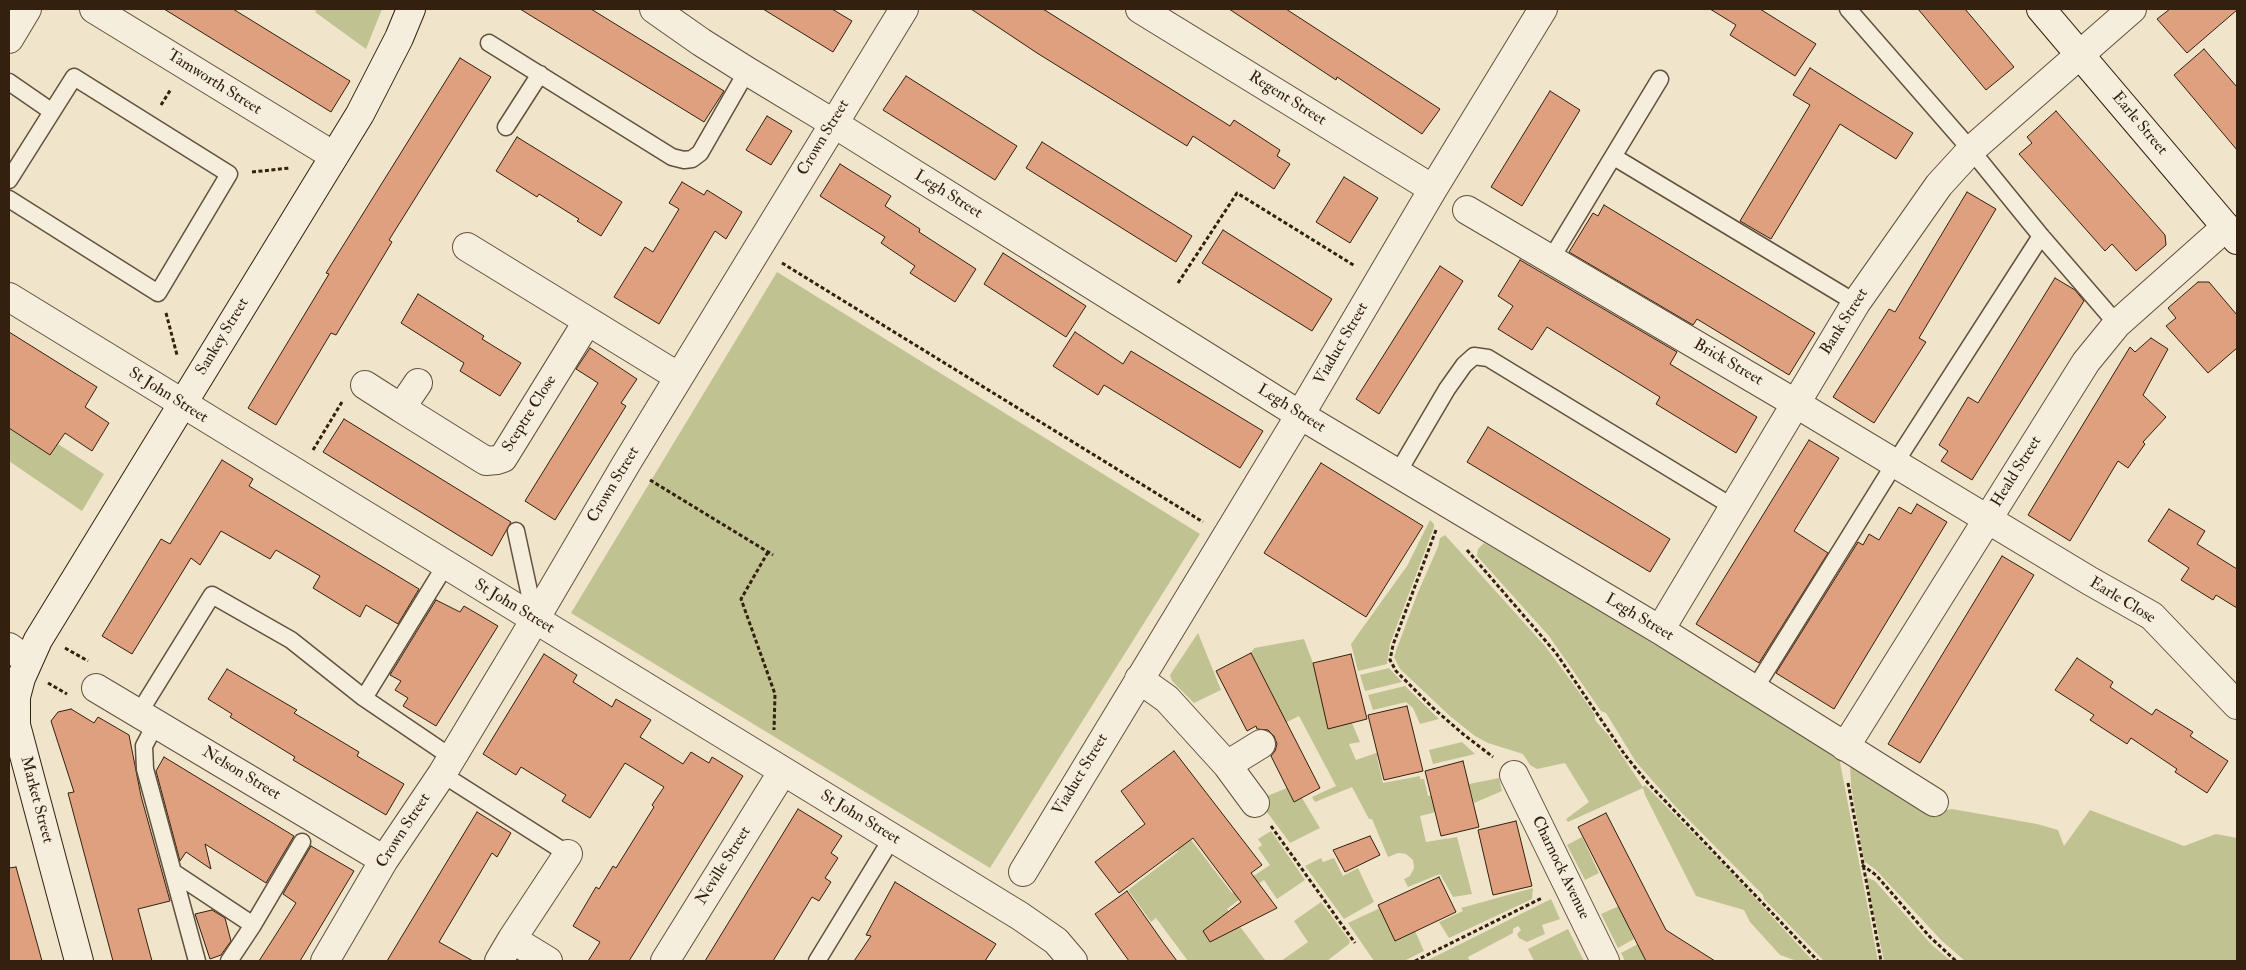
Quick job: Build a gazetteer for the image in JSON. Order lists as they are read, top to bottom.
{
  "streets": {
    "street": [
      "Tamworth Street",
      "Regent Street",
      "Earle Street",
      "Crown Street",
      "Legh Street",
      "Bank Street",
      "Sankey Street",
      "Viaduct Street",
      "Brick Street",
      "St John Street",
      "Sceptre Close",
      "Heald Street",
      "Earle Close",
      "Nelson Street",
      "Market Street",
      "Neville Street",
      "Charnock Avenue"
    ]
  },
  "crossings": [
    ["Tamworth Street", "Sankey Street"],
    ["Regent Street", "Viaduct Street"],
    ["Earle Street", "Bank Street"],
    ["Earle Street", "Heald Street"],
    ["Crown Street", "Legh Street"],
    ["Crown Street", "St John Street"],
    ["Crown Street", "Nelson Street"],
    ["Legh Street", "Bank Street"],
    ["Legh Street", "Viaduct Street"],
    ["Legh Street", "Heald Street"],
    ["Bank Street", "Brick Street"],
    ["Sankey Street", "St John Street"],
    ["Sankey Street", "Market Street"],
    ["Brick Street", "Heald Street"],
    ["Brick Street", "Earle Close"],
    ["St John Street", "Neville Street"],
    ["Heald Street", "Earle Close"]
  ]
}
